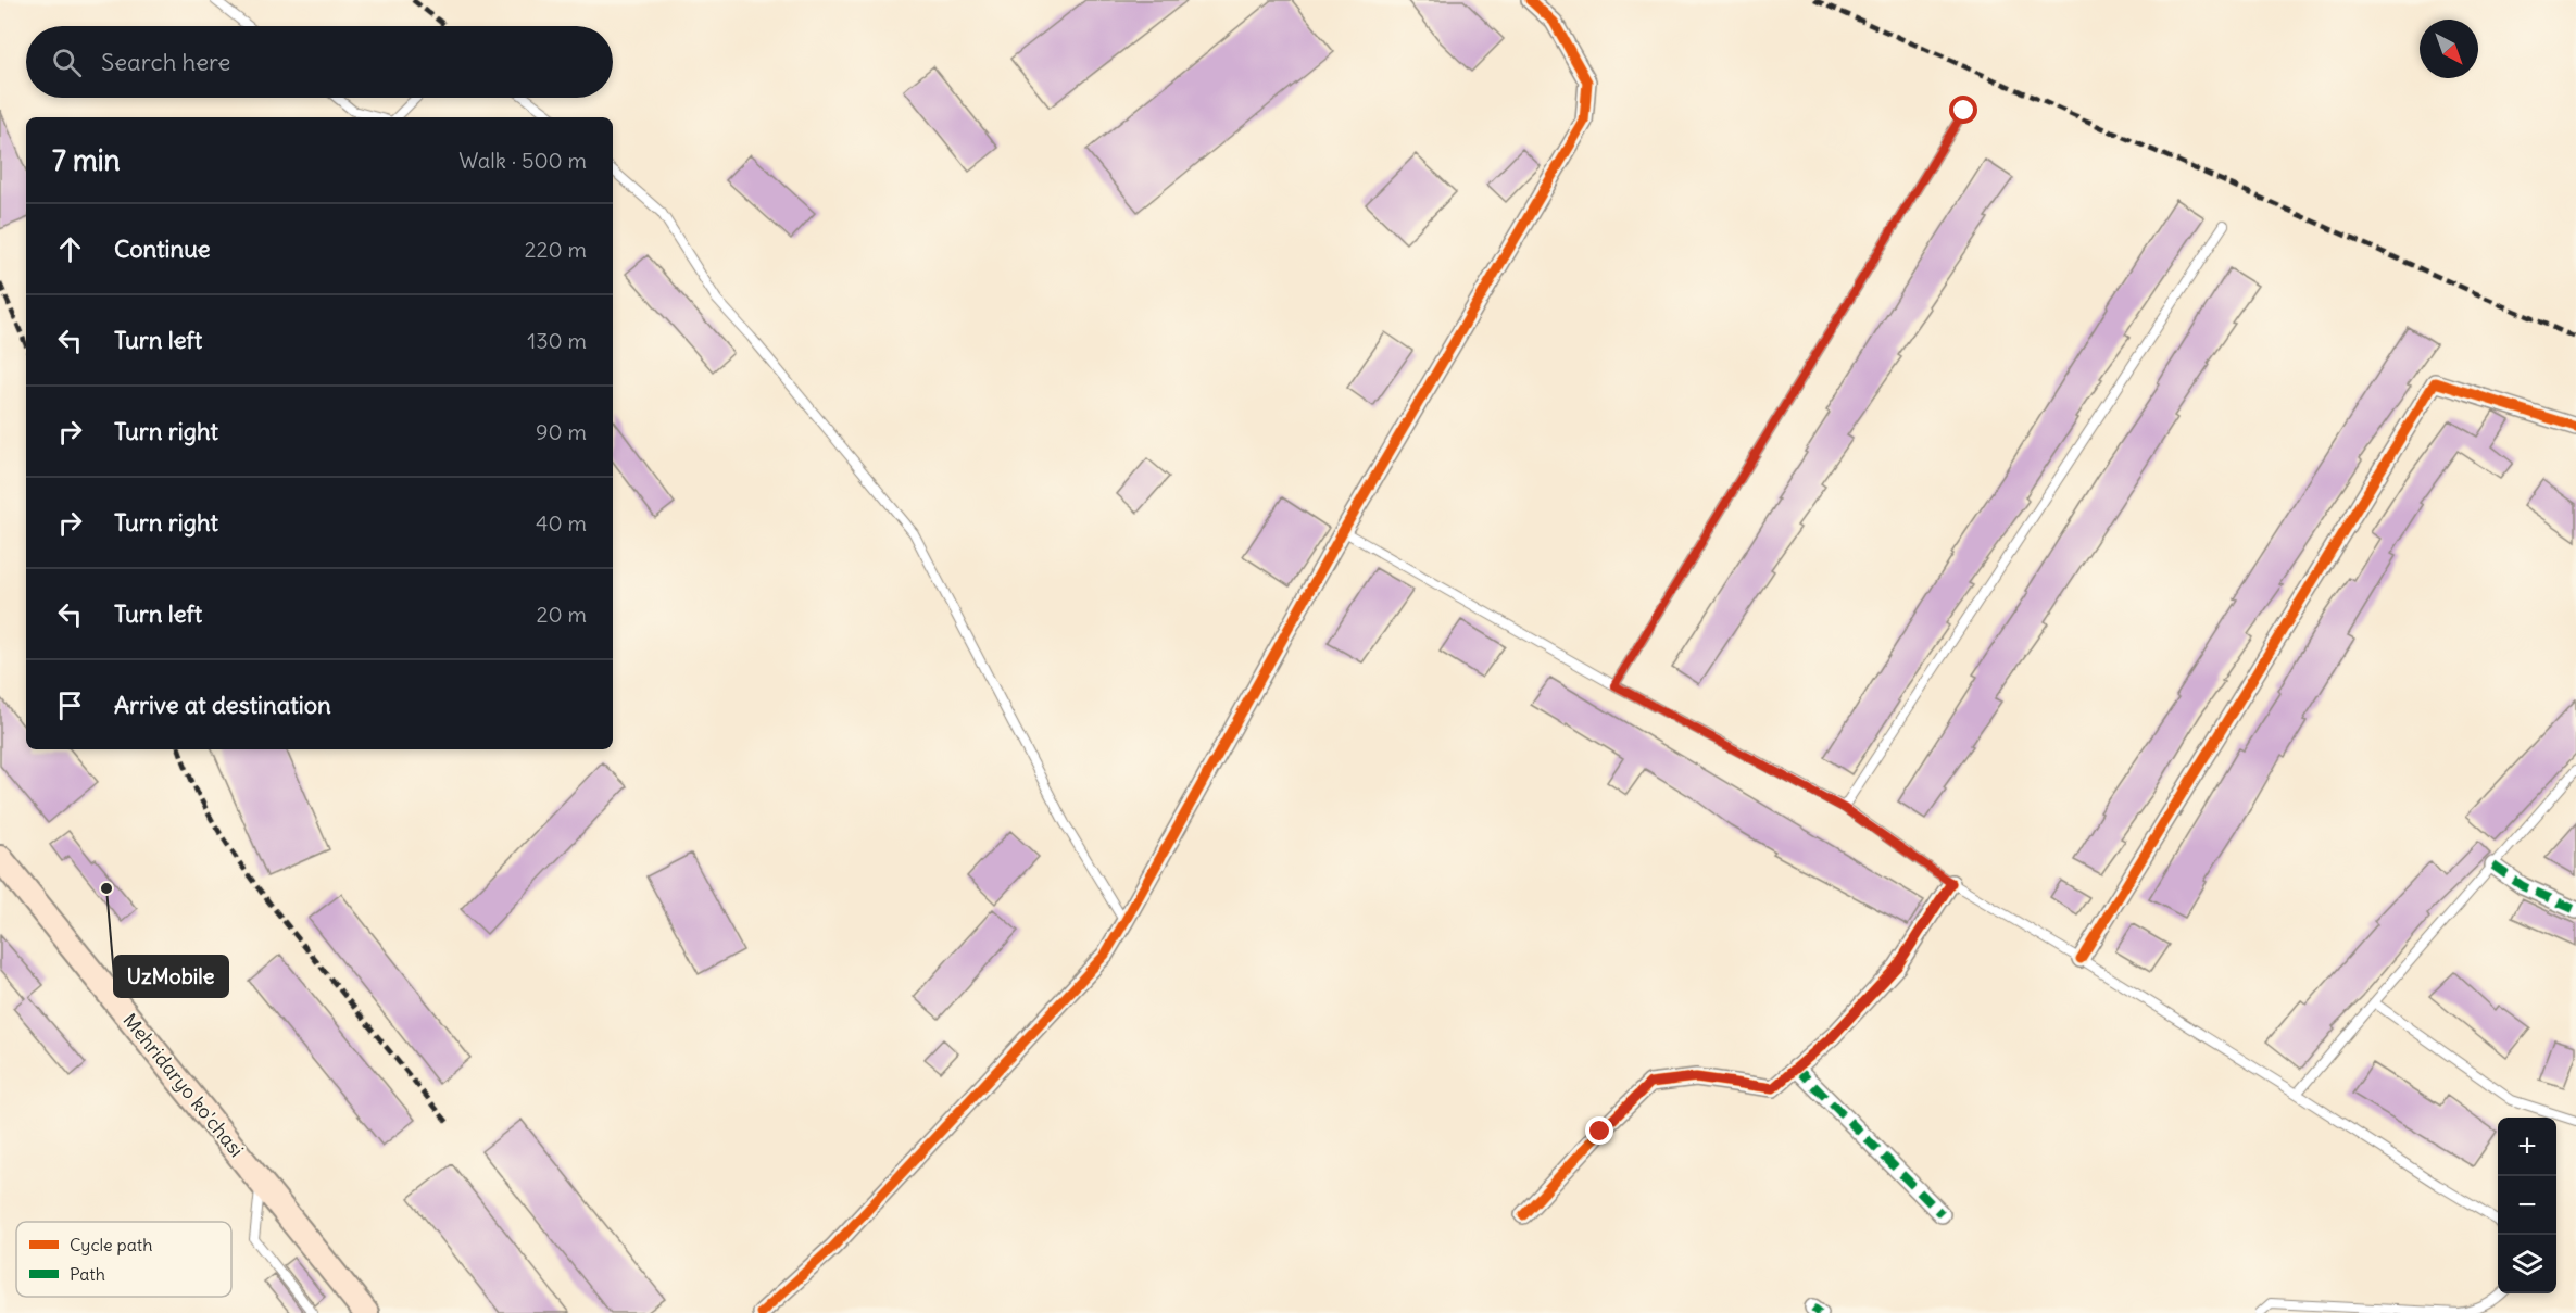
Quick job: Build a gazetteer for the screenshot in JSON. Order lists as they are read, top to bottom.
{
  "streets": {
    "main road": ["Мehridaryo ko'chasi"]
  },
  "places": ["UzMobile"],
  "legend": ["Cycle path", "Path"],
  "north": "bottom right",
  "page": {
    "search": "Search here",
    "heading": ["7 min", "Walk · 500 m"],
    "list": [
      ["Continue", "220 m"],
      ["Turn left", "130 m"],
      ["Turn right", "90 m"],
      ["Turn right", "40 m"],
      ["Turn left", "20 m"],
      "Arrive at destination"
    ],
    "map_buttons": ["+", "−"]
  }
}
